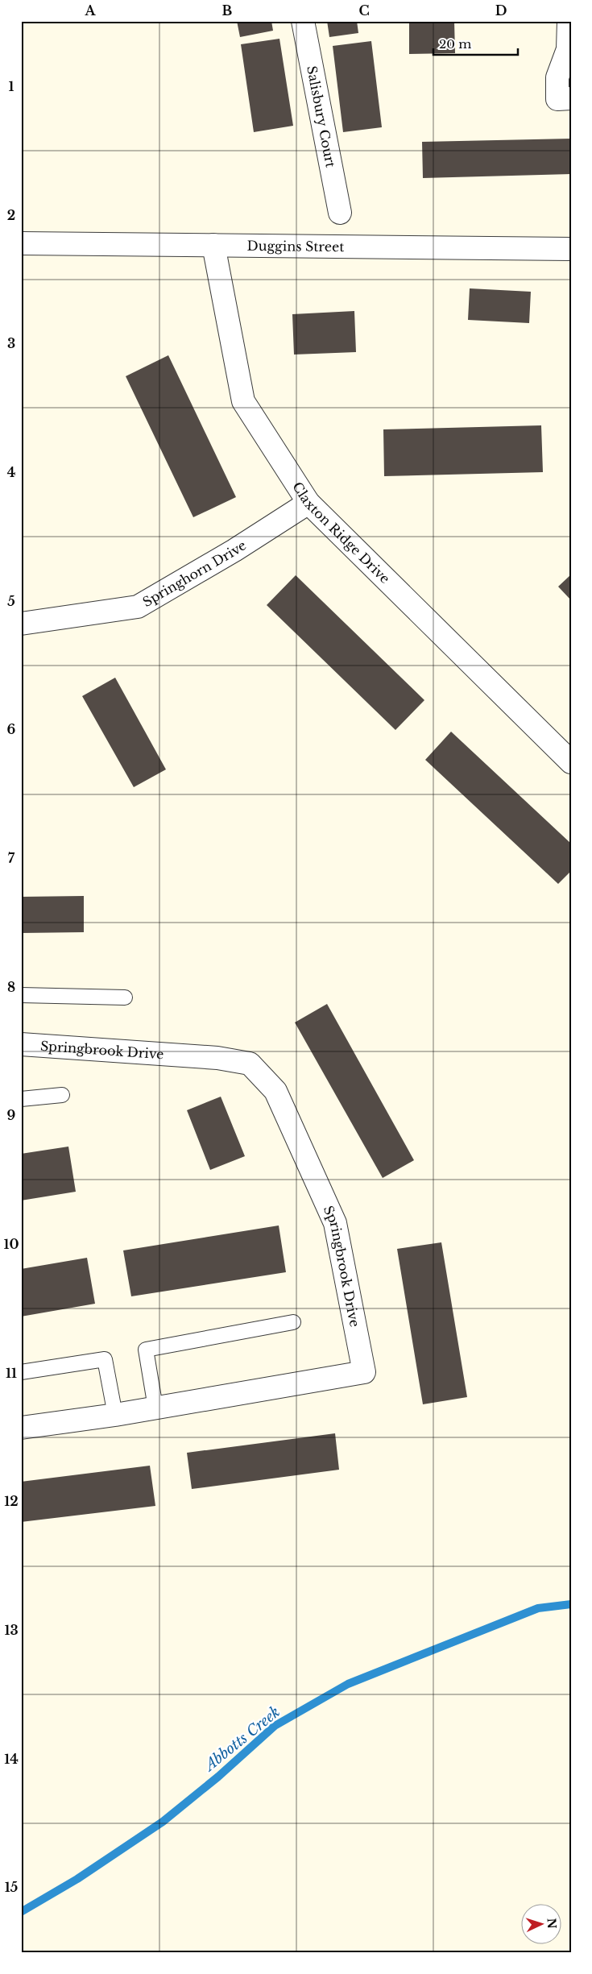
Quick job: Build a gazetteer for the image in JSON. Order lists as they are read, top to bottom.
{
  "streets": {
    "street": [
      "Salisbury Court",
      "Duggins Street",
      "Claxton Ridge Drive",
      "Springhorn Drive",
      "Springbrook Drive"
    ]
  },
  "crossings": [
    ["Duggins Street", "Claxton Ridge Drive"],
    ["Claxton Ridge Drive", "Springhorn Drive"]
  ],
  "water": ["Abbotts Creek"],
  "scale_bar": "20 m",
  "north": "right",
  "grid": {
    "columns": [
      "A",
      "B",
      "C",
      "D"
    ],
    "rows": [
      "1",
      "2",
      "3",
      "4",
      "5",
      "6",
      "7",
      "8",
      "9",
      "10",
      "11",
      "12",
      "13",
      "14",
      "15"
    ]
  }
}
